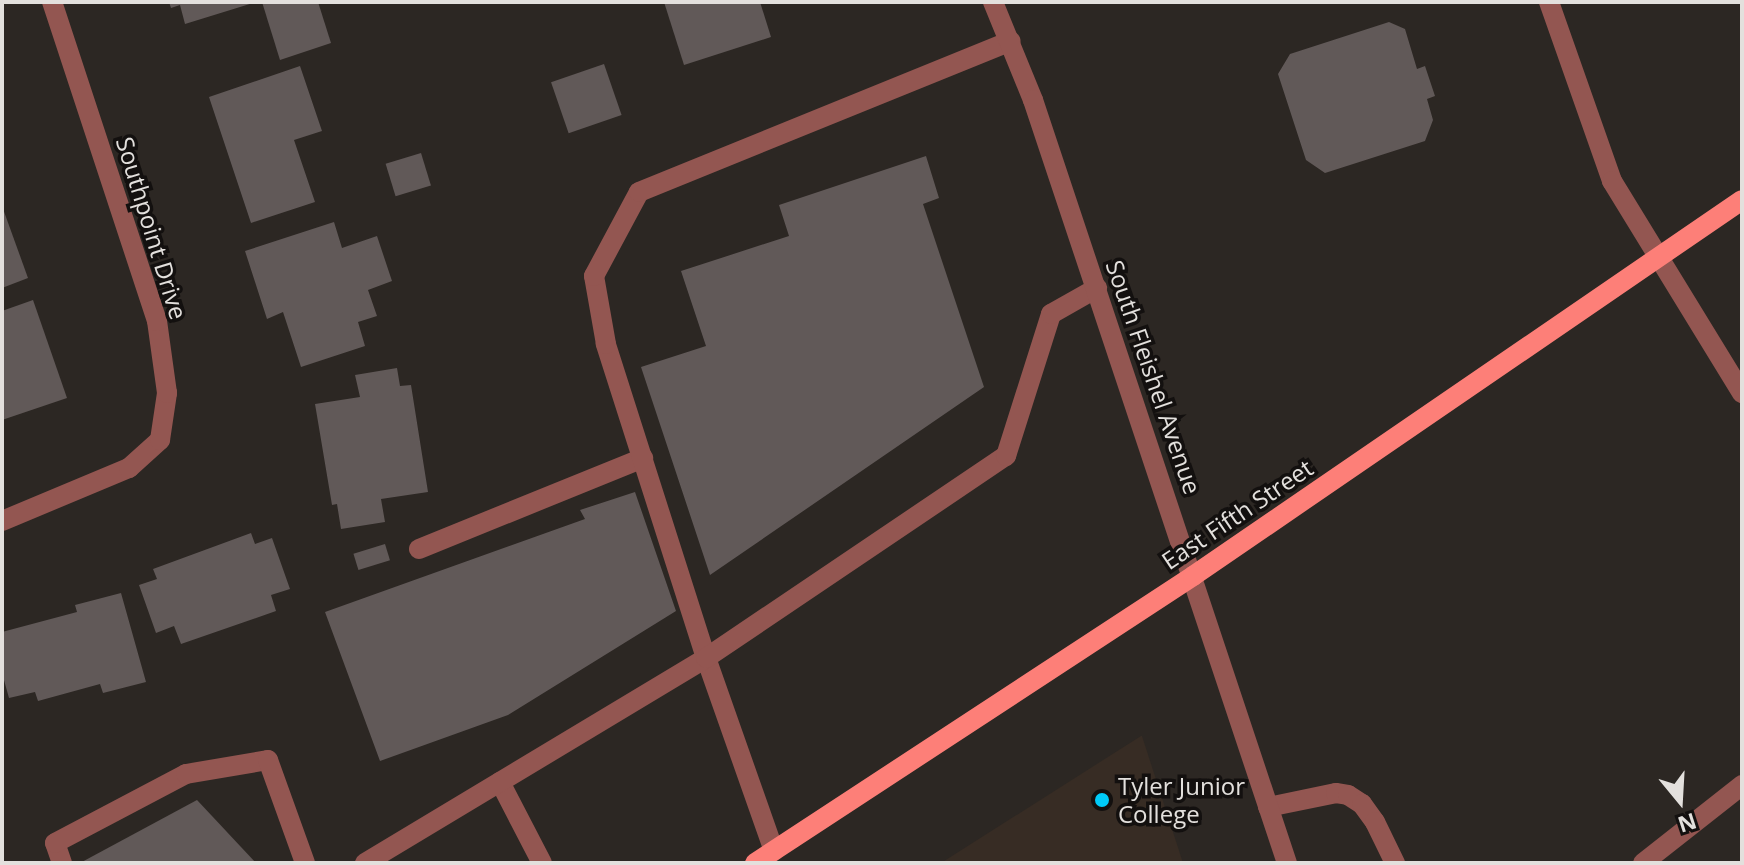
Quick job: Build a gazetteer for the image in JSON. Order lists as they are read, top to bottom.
{
  "streets": {
    "main road": ["East Fifth Street"],
    "street": ["Southpoint Drive", "South Fleishel Avenue"]
  },
  "crossings": [
    ["South Fleishel Avenue", "East Fifth Street"]
  ],
  "places": ["Tyler Junior College"],
  "north": "bottom"
}
